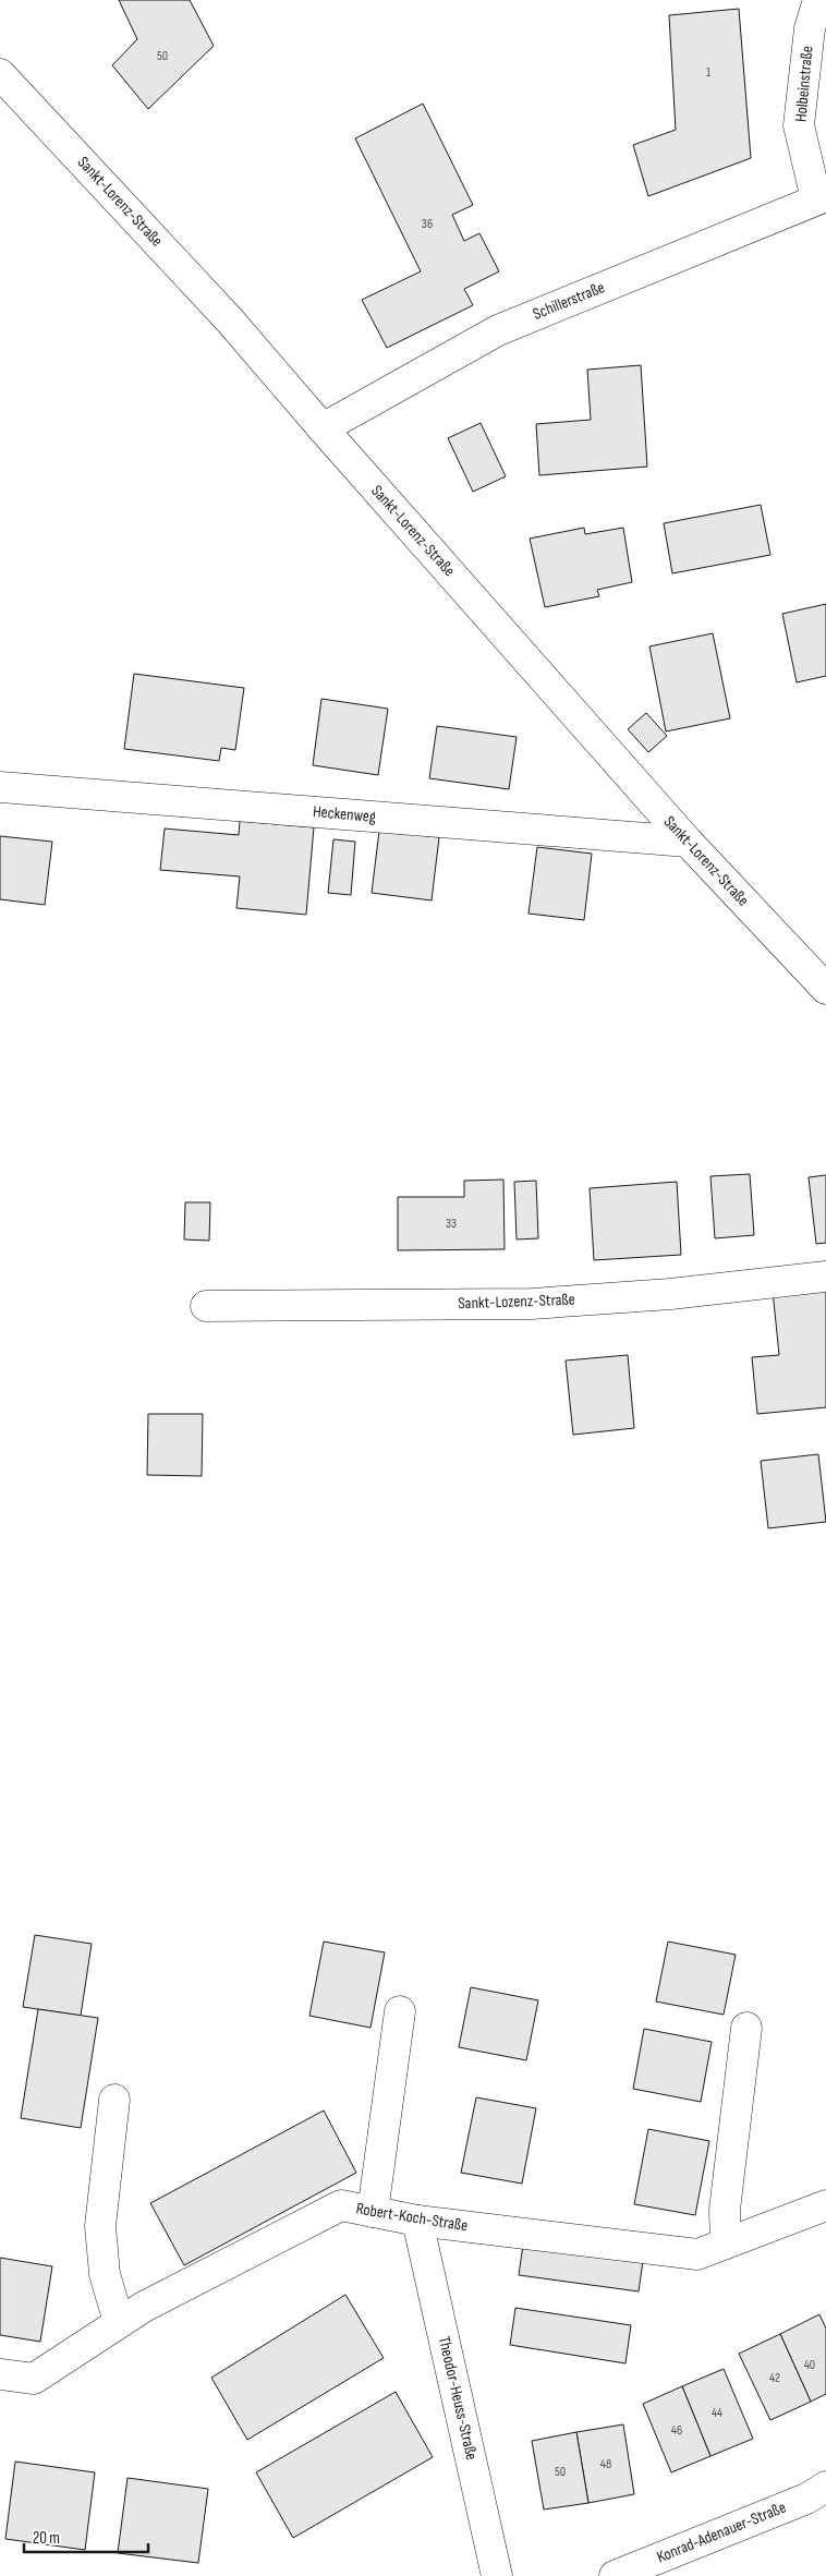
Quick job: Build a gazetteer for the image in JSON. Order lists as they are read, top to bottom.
{
  "streets": {
    "street": [
      "Holbeinstraße",
      "Sankt-Lorenz-Straße",
      "Schillerstraße",
      "Heckenweg",
      "Sankt-Lozenz-Straße",
      "Robert-Koch-Straße",
      "Theodor-Heuss-Straße",
      "Konrad-Adenauer-Straße"
    ]
  },
  "crossings": [
    ["Holbeinstraße", "Schillerstraße"],
    ["Sankt-Lorenz-Straße", "Schillerstraße"],
    ["Sankt-Lorenz-Straße", "Heckenweg"],
    ["Robert-Koch-Straße", "Theodor-Heuss-Straße"]
  ],
  "house_numbers": [
    "50",
    "1",
    "36",
    "33",
    "40",
    "42",
    "44",
    "46",
    "48",
    "50"
  ],
  "scale_bar": "20 m"
}
